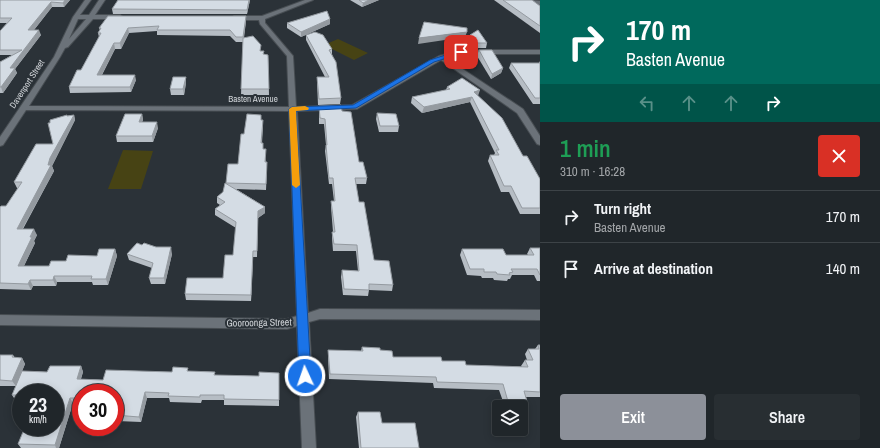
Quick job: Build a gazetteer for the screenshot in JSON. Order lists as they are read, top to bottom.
{
  "streets": {
    "street": ["Davenport Street", "Basten Avenue", "Gooroonga Street"]
  },
  "crossings": [
    ["Davenport Street", "Basten Avenue"]
  ],
  "page": {
    "turn": ["170 m", "Basten Avenue"],
    "heading": ["1 min", "310 m · 16:28"],
    "list": [
      {
        "name": "Turn right",
        "note": "Basten Avenue",
        "value": "170 m"
      },
      {
        "name": "Arrive at destination",
        "value": "140 m"
      }
    ],
    "speed": "23 km/h",
    "limit": "30",
    "buttons": ["Exit", "Share"]
  }
}
